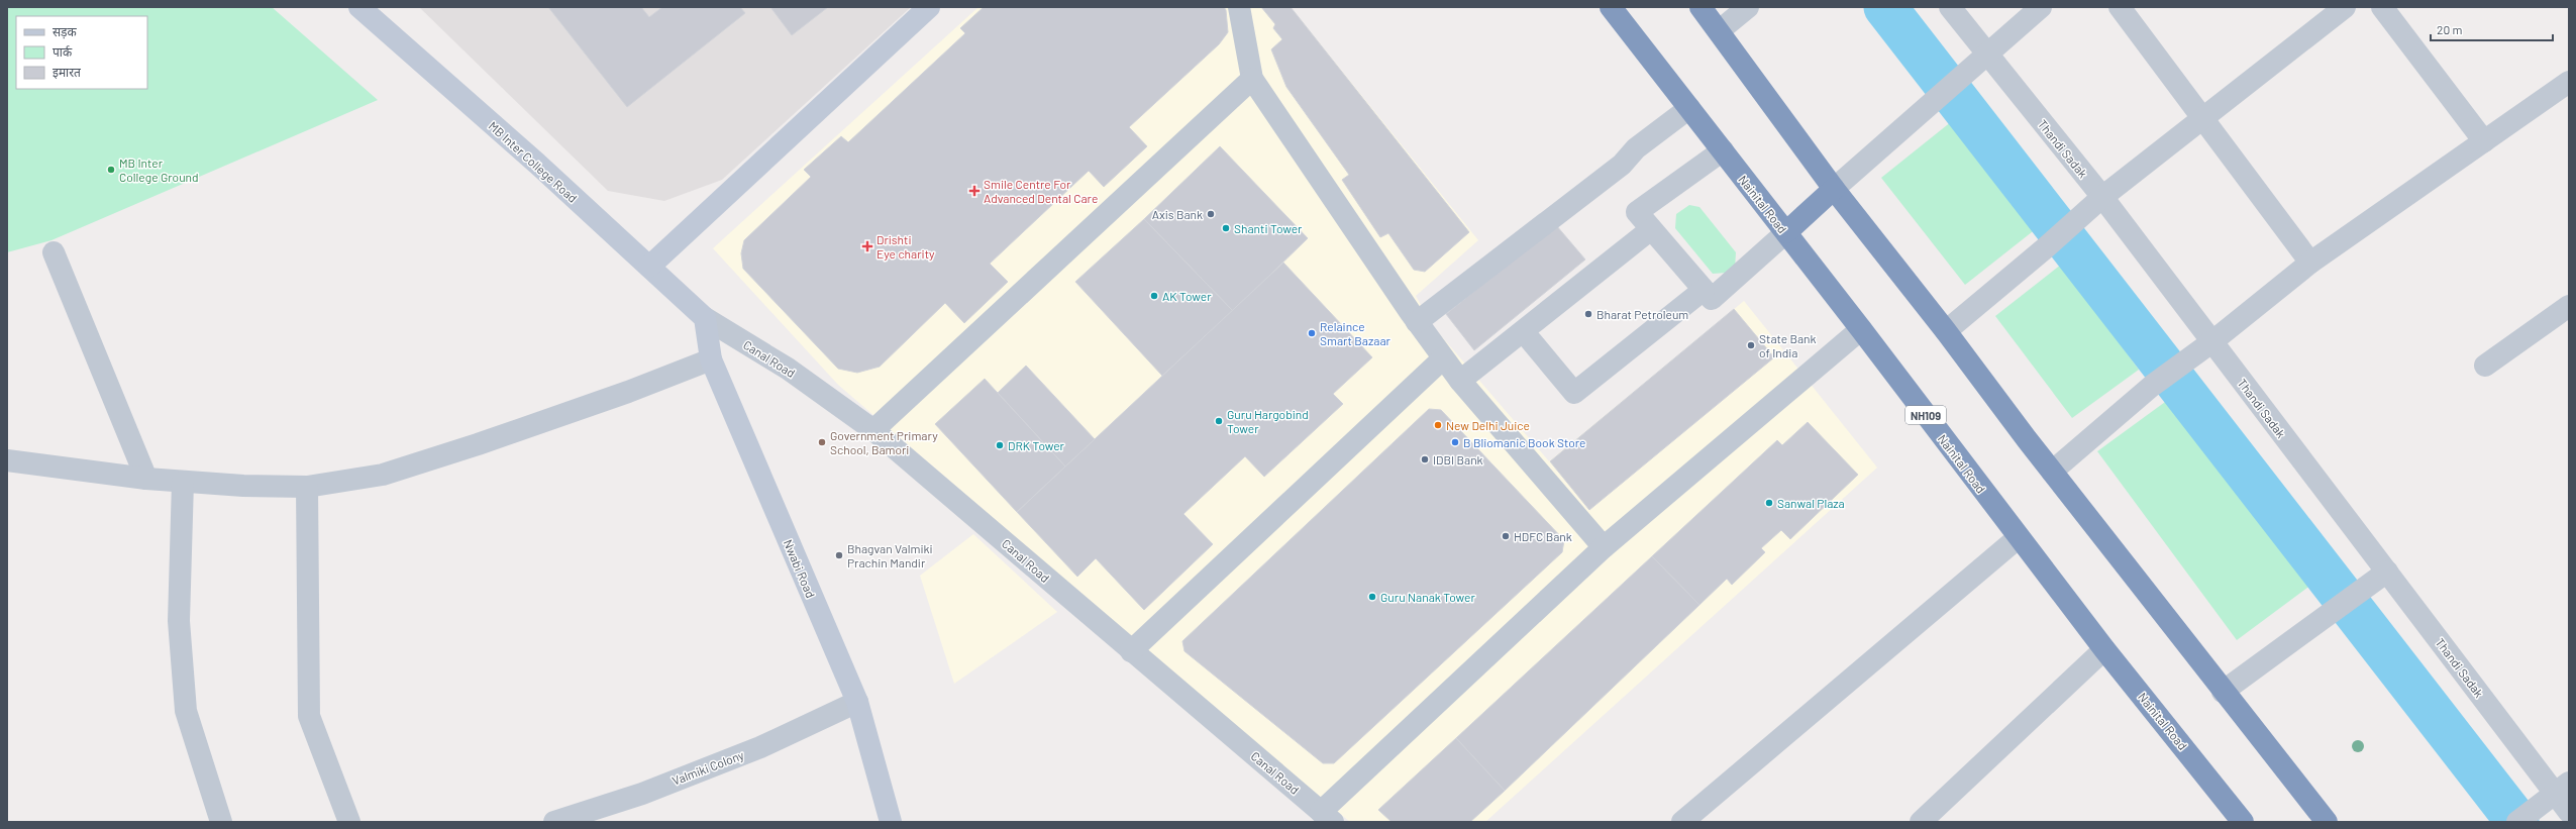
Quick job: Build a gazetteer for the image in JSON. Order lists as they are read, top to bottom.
{
  "streets": {
    "highway": ["Nainital Road", "NH109"],
    "street": [
      "Thandi Sadak",
      "MB Inter College Road",
      "Canal Road",
      "Nwabi Road",
      "Valmiki Colony"
    ]
  },
  "crossings": [
    ["MB Inter College Road", "Canal Road"],
    ["MB Inter College Road", "Nwabi Road"],
    ["Canal Road", "Nwabi Road"],
    ["Nwabi Road", "Valmiki Colony"]
  ],
  "places": {
    "other": [
      "MB Inter College Ground",
      "Axis Bank",
      "Shanti Tower",
      "AK Tower",
      "Bharat Petroleum",
      "Relaince Smart Bazaar",
      "State Bank of India",
      "Guru Hargobind Tower",
      "New Delhi Juice",
      "Government Primary School, Bamori",
      "B Bliomanic Book Store",
      "DRK Tower",
      "IDBI Bank",
      "Sanwal Plaza",
      "HDFC Bank",
      "Bhagvan Valmiki Prachin Mandir",
      "Guru Nanak Tower"
    ],
    "health": ["Smile Centre For Advanced Dental Care", "Drishti Eye charity"]
  },
  "legend": ["सड़क", "पार्क", "इमारत"],
  "scale_bar": "20 m"
}
